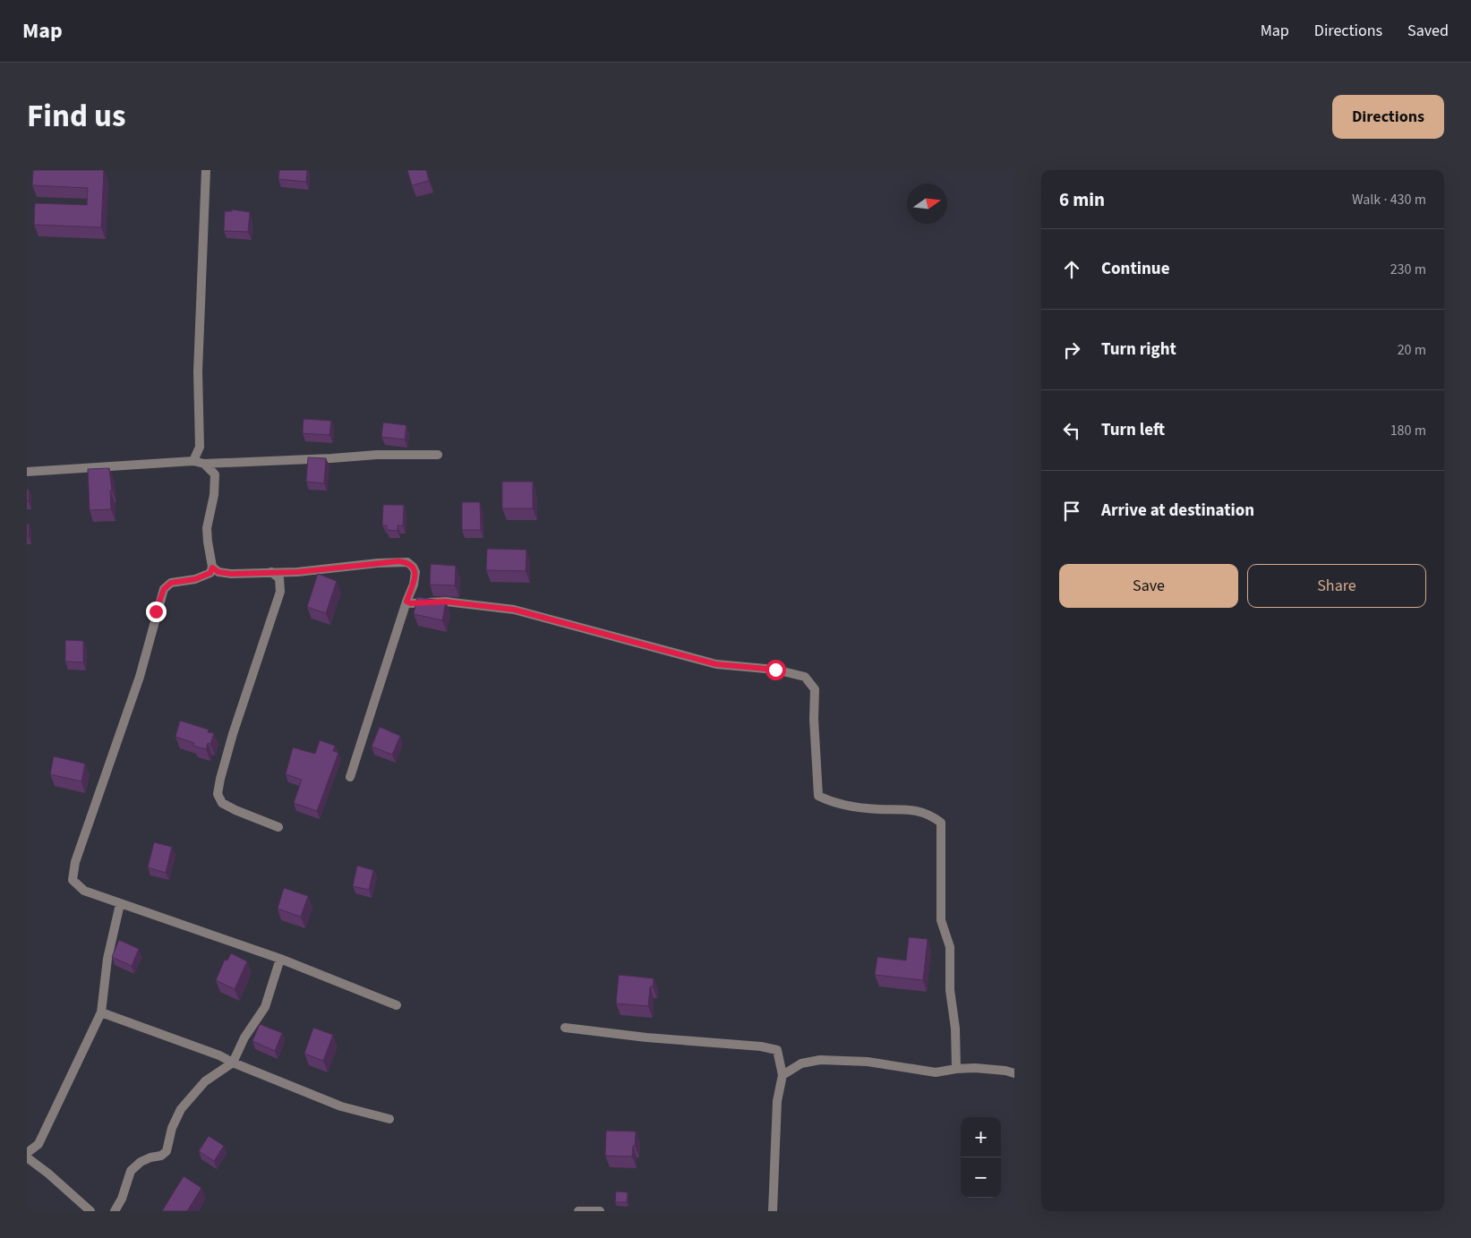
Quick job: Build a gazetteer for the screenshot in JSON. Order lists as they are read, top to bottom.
{
  "north": "right",
  "page": {
    "header": "Map",
    "nav": ["Map", "Directions", "Saved"],
    "title": "Find us",
    "buttons": [
      "Directions",
      ["Save", "Share"]
    ],
    "heading": ["6 min", "Walk · 430 m"],
    "list": [
      ["Continue", "230 m"],
      ["Turn right", "20 m"],
      ["Turn left", "180 m"],
      "Arrive at destination"
    ],
    "map_buttons": ["+", "−"]
  }
}
